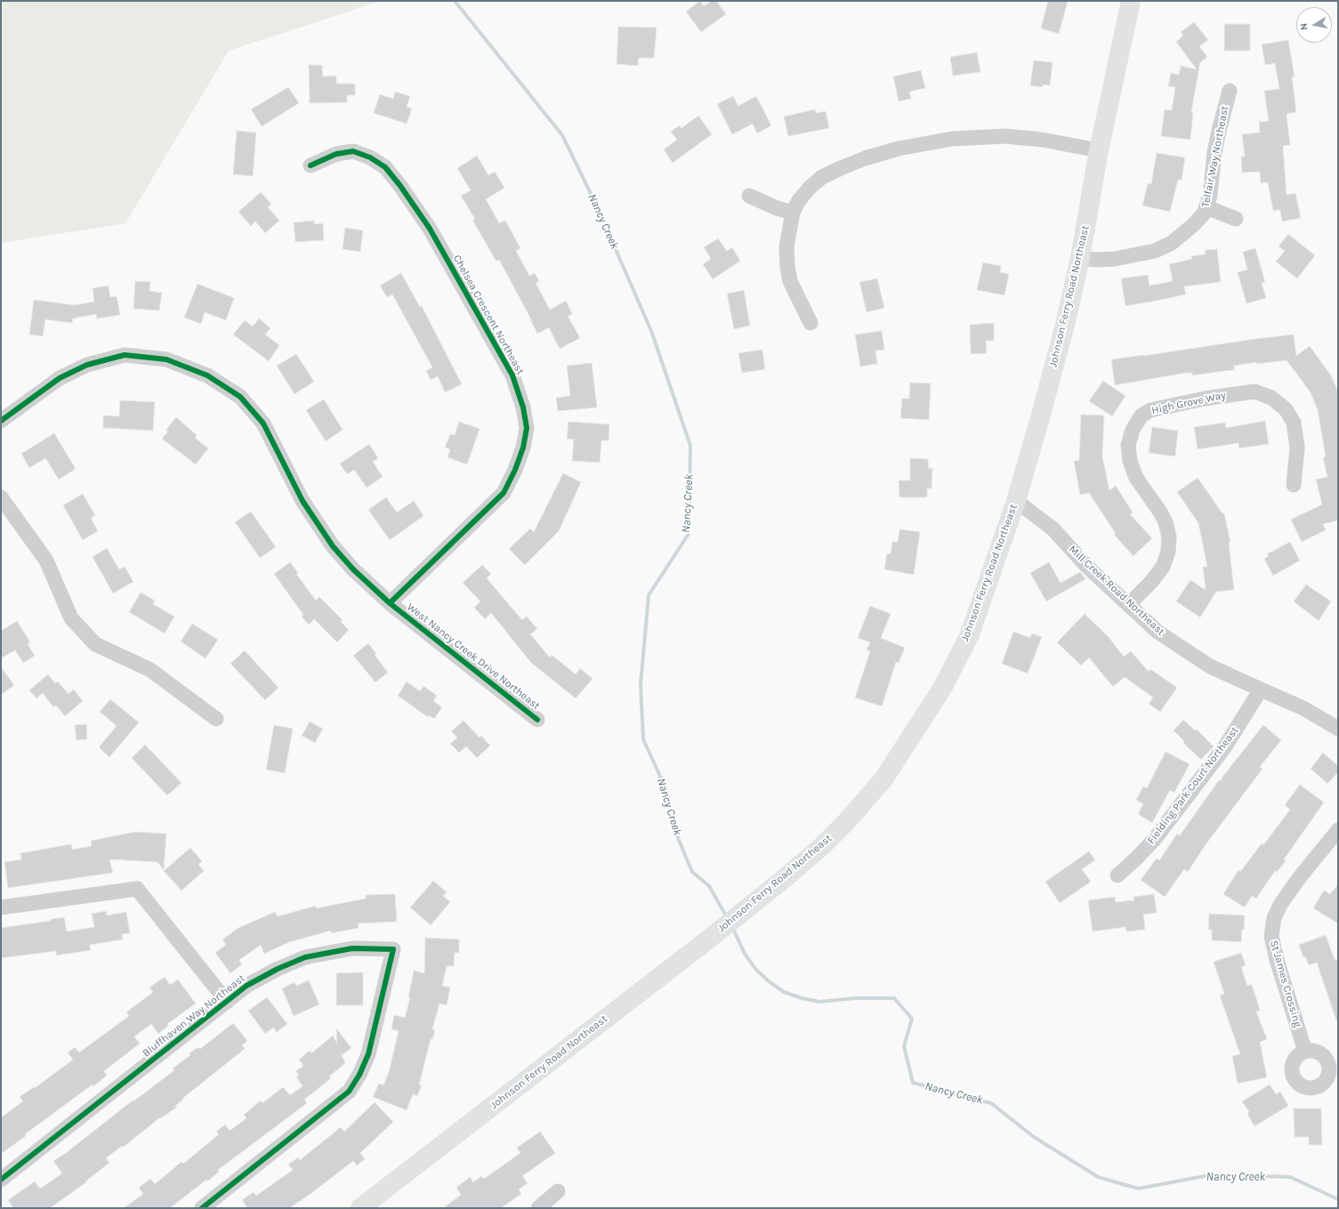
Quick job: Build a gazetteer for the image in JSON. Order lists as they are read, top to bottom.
{
  "streets": {
    "main road": ["Johnson Ferry Road Northeast"],
    "street": [
      "Telfair Way Northeast",
      "Chelsea Crescent Northeast",
      "High Grove Way",
      "Mill Creek Road Northeast",
      "West Nancy Creek Drive Northeast",
      "Fielding Park Court Northeast",
      "St James Crossing",
      "Bluffhaven Way Northeast"
    ]
  },
  "crossings": [
    ["Telfair Way Northeast", "Johnson Ferry Road Northeast"],
    ["Johnson Ferry Road Northeast", "Mill Creek Road Northeast"],
    ["Chelsea Crescent Northeast", "West Nancy Creek Drive Northeast"],
    ["High Grove Way", "Mill Creek Road Northeast"],
    ["Mill Creek Road Northeast", "Fielding Park Court Northeast"]
  ],
  "water": ["Nancy Creek"],
  "north": "left"
}
